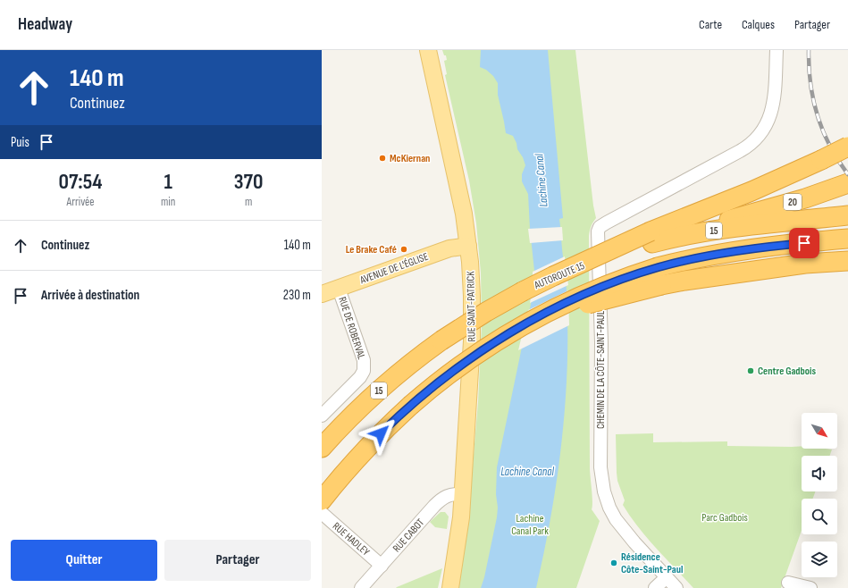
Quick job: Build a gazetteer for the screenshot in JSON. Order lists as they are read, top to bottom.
{
  "streets": {
    "highway": ["20", "15", "AUTOROUTE 15"],
    "main road": ["AVENUE DE L'ÉGLISE", "RUE SAINT-PATRICK"],
    "street": [
      "RUE DE ROBERVAL",
      "CHEMIN DE LA CÔTE-SAINT-PAUL",
      "RUE CABOT",
      "RUE HADLEY"
    ]
  },
  "crossings": [
    ["20", "15"],
    ["15", "AUTOROUTE 15"],
    ["AVENUE DE L'ÉGLISE", "RUE SAINT-PATRICK"],
    ["AVENUE DE L'ÉGLISE", "RUE DE ROBERVAL"],
    ["RUE SAINT-PATRICK", "RUE CABOT"],
    ["RUE CABOT", "RUE HADLEY"]
  ],
  "water": ["Lachine Canal"],
  "parks": ["Parc Gadbois", "Lachine Canal Park"],
  "places": [
    "McKiernan",
    "Le Brake Café",
    "Centre Gadbois",
    "Résidence Côte-Saint-Paul"
  ],
  "north": "bottom right",
  "page": {
    "header": "Headway",
    "nav": ["Carte", "Calques", "Partager"],
    "turn": ["140 m", "Continuez"],
    "then": "Puis",
    "eta": [
      "07:54",
      "Arrivée",
      "1",
      "min",
      "370",
      "m"
    ],
    "list": [
      {
        "name": "Continuez",
        "value": "140 m"
      },
      {
        "name": "Arrivée à destination",
        "value": "230 m"
      }
    ],
    "buttons": ["Quitter", "Partager"]
  }
}
